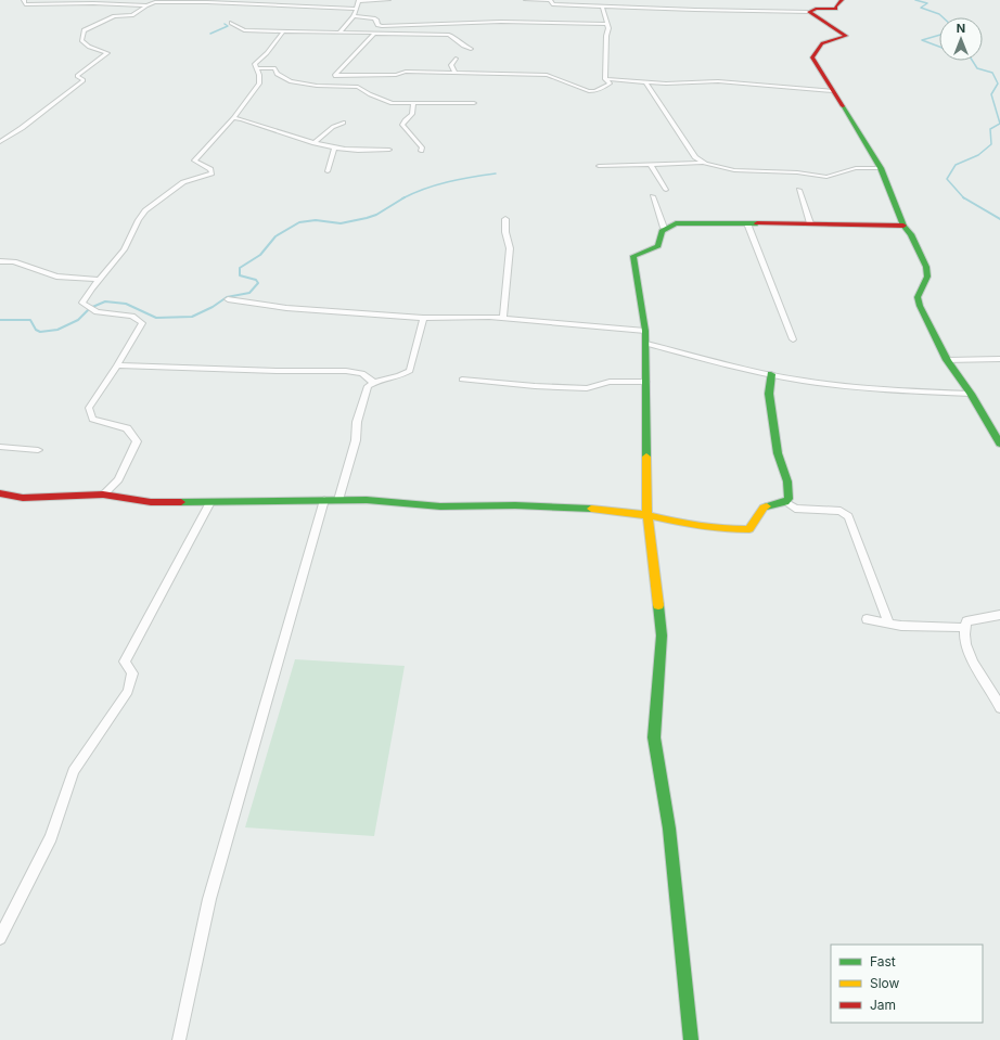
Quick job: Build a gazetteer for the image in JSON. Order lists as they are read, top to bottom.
{
  "legend": ["Fast", "Slow", "Jam"],
  "north": "top"
}
